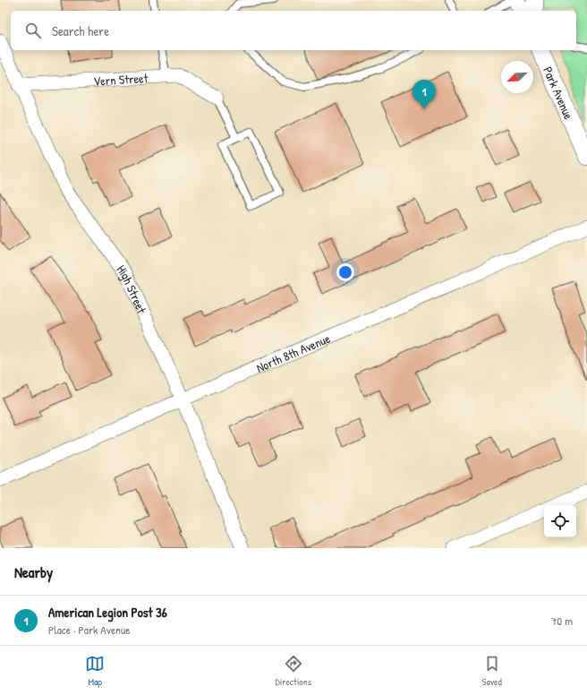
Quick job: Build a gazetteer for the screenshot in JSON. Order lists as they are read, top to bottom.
{
  "streets": {
    "street": [
      "Vern Street",
      "Park Avenue",
      "High Street",
      "North 8th Avenue"
    ]
  },
  "crossings": [
    ["Vern Street", "High Street"],
    ["High Street", "North 8th Avenue"]
  ],
  "north": "bottom left",
  "page": {
    "search": "Search here",
    "pins": "1",
    "heading": "Nearby",
    "list": [
      {
        "mark": "1",
        "name": "American Legion Post 36",
        "note": "Place · Park Avenue",
        "value": "70 m"
      }
    ],
    "nav": ["Map", "Directions", "Saved"]
  }
}
